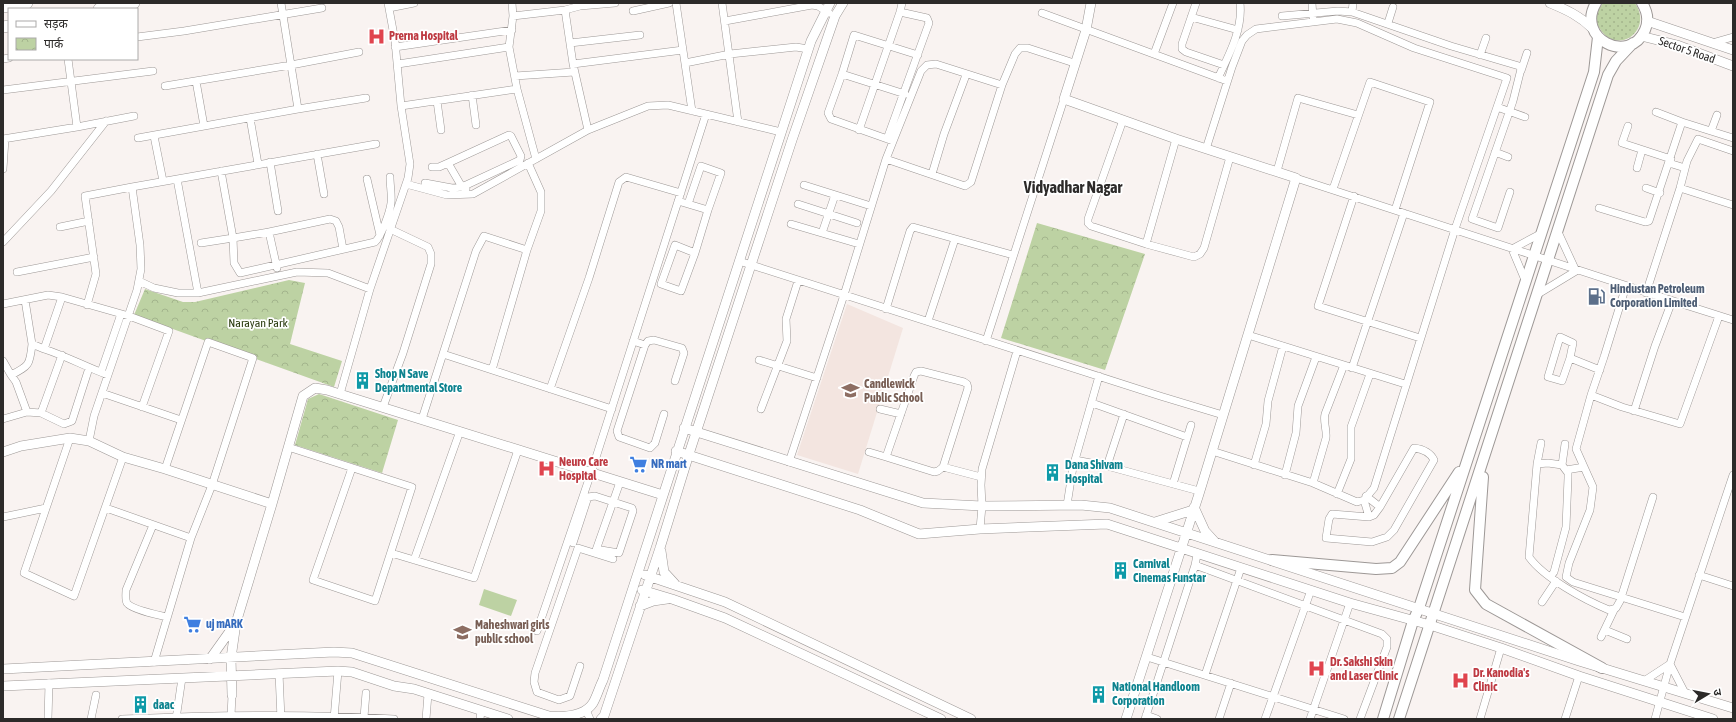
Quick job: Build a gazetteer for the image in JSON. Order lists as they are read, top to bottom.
{
  "streets": {
    "street": ["Sector 5 Road"]
  },
  "districts": ["Vidyadhar Nagar"],
  "parks": ["Narayan Park"],
  "places": {
    "hospital": [
      "Prerna Hospital",
      "Neuro Care Hospital",
      "Dr. Sakshi Skin and Laser Clinic",
      "Dr. Kanodia's Clinic"
    ],
    "fuel station": ["Hindustan Petroleum Corporation Limited"],
    "building": [
      "Shop N Save Departmental Store",
      "Dana Shivam Hospital",
      "Carnival Cinemas Funstar",
      "National Handloom Corporation",
      "daac"
    ],
    "school or university": ["Candlewick Public School", "Maheshwari girls public school"],
    "supermarket": ["NR mart", "uj mARK"]
  },
  "legend": ["सड़क", "पार्क"],
  "north": "right"
}
